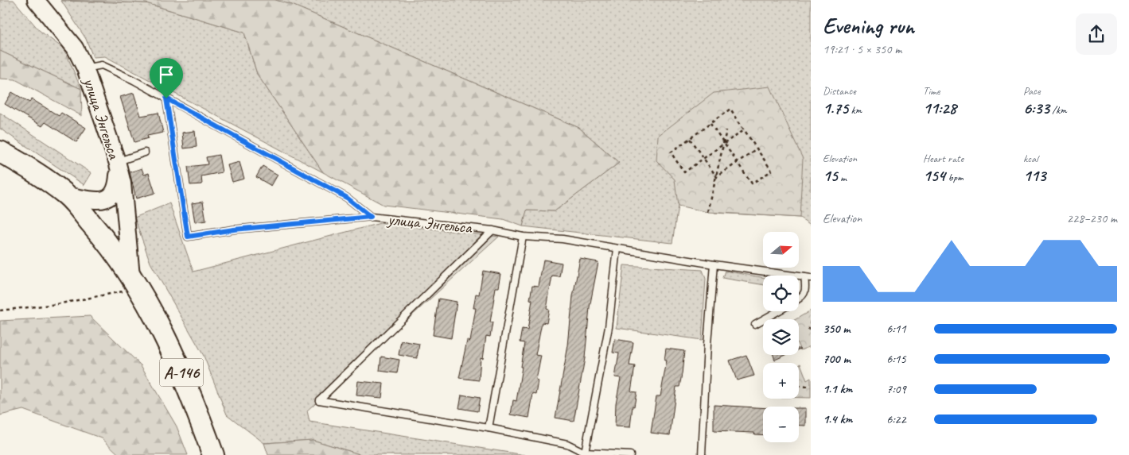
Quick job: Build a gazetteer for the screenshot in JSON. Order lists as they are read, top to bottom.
{
  "streets": {
    "highway": ["А-146"],
    "street": ["улица Энгельса"]
  },
  "crossings": [
    ["улица Энгельса", "А-146"]
  ],
  "north": "right",
  "page": {
    "heading": ["Evening run", "19:21 · 5 × 350 m"],
    "stats": [
      ["Distance", "1.75 km"],
      ["Time", "11:28"],
      ["Pace", "6:33 /km"],
      ["Elevation", "15 m"],
      ["Heart rate", "154 bpm"],
      ["kcal", "113"]
    ],
    "chart": ["Elevation", "228–230 m"],
    "map_buttons": ["+", "−"],
    "list": [
      {
        "name": "350 m",
        "note": "6:11"
      },
      {
        "name": "700 m",
        "note": "6:15"
      },
      {
        "name": "1.1 km",
        "note": "7:09"
      },
      {
        "name": "1.4 km",
        "note": "6:22"
      }
    ]
  }
}
